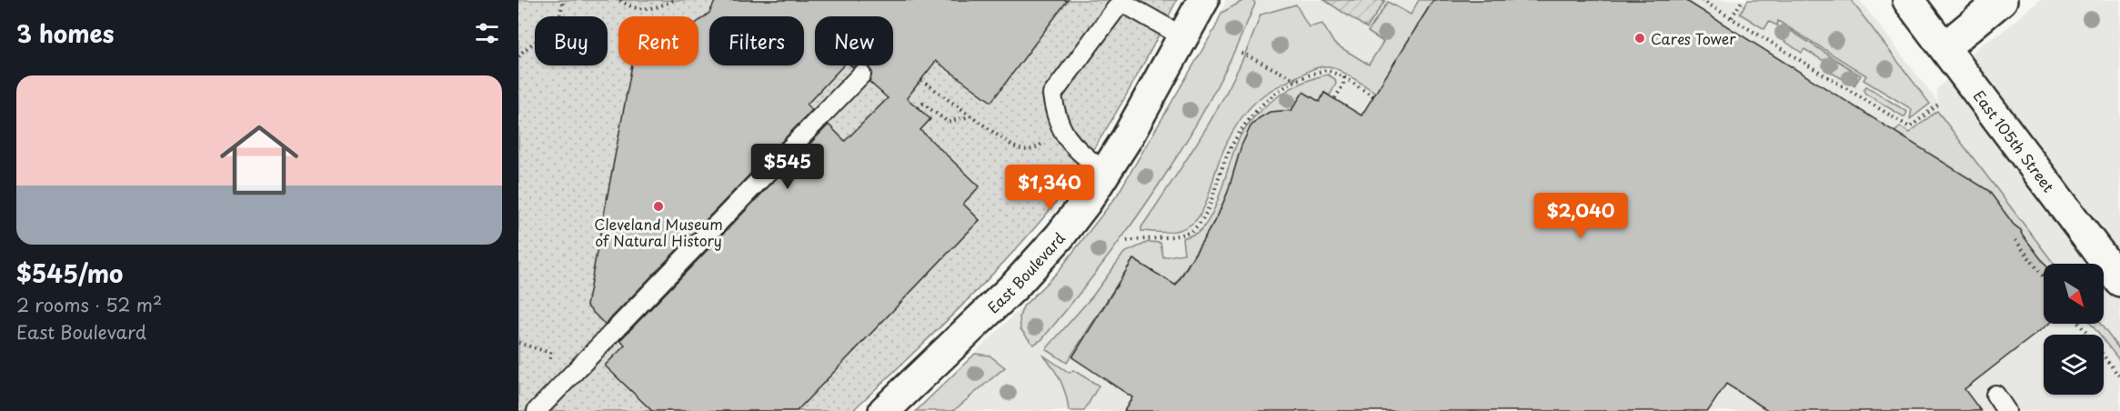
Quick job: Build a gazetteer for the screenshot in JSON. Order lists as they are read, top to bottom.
{
  "streets": {
    "street": ["East 105th Street", "East Boulevard"]
  },
  "places": ["Cares Tower", "Cleveland Museum of Natural History"],
  "north": "bottom right",
  "page": {
    "heading": "3 homes",
    "chip": [
      "Buy",
      "Rent",
      "Filters",
      "New"
    ],
    "list": [
      {
        "name": "$545/mo",
        "note": "2 rooms · 52 m² · East Boulevard"
      }
    ],
    "price": ["$545", "$1,340", "$2,040"]
  }
}
